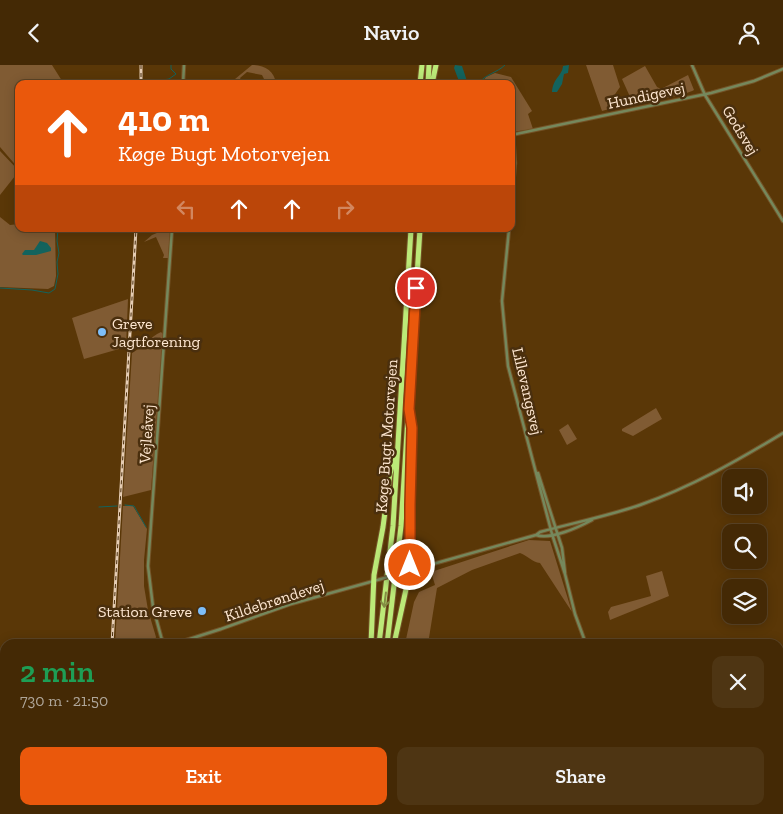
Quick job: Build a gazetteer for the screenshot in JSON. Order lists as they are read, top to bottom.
{
  "streets": {
    "highway": ["Køge Bugt Motorvejen"],
    "street": [
      "Hundigevej",
      "Godsvej",
      "Lillevangsvej",
      "Vejleåvej",
      "Kildebrøndevej"
    ]
  },
  "crossings": [
    ["Hundigevej", "Godsvej"]
  ],
  "places": ["Greve Jagtforening", "Station Greve"],
  "page": {
    "header": "Navio",
    "turn": ["410 m", "Køge Bugt Motorvejen"],
    "heading": ["2 min", "730 m · 21:50"],
    "buttons": ["Exit", "Share"]
  }
}
